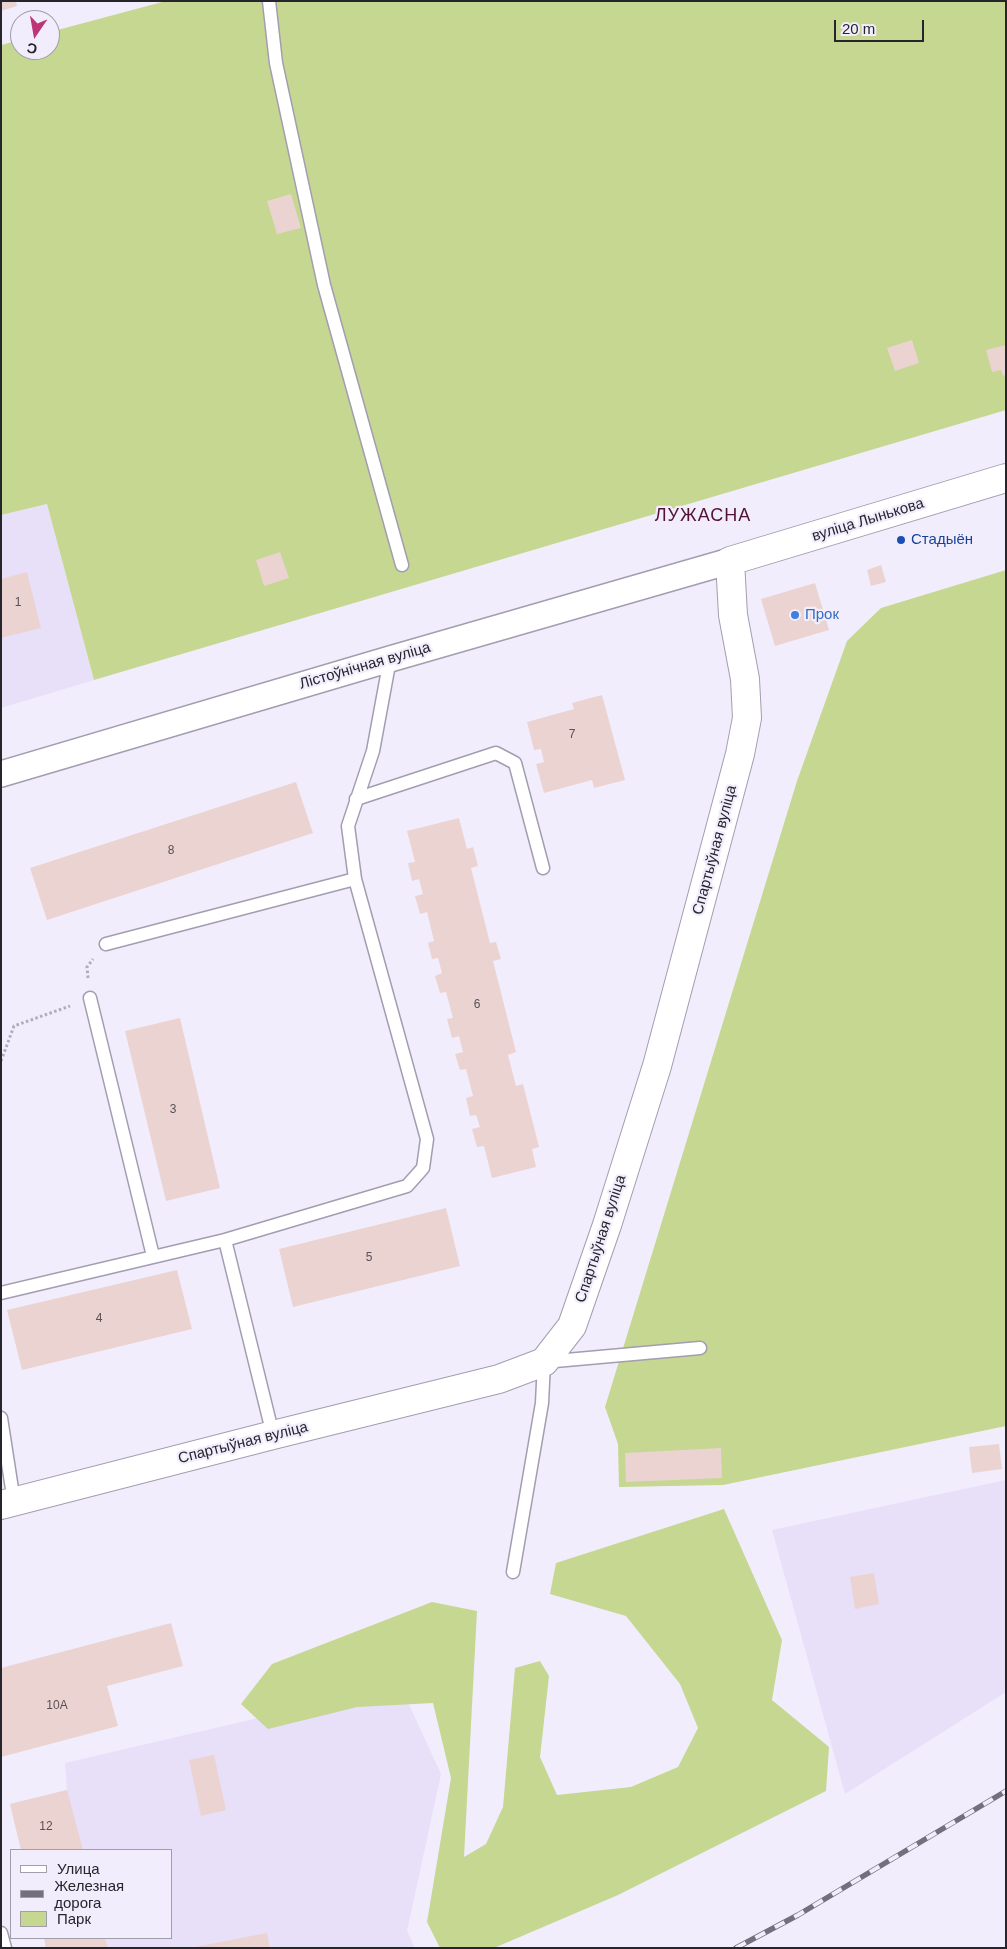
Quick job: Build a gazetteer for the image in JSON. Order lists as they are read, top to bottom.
{
  "streets": {
    "street": ["вуліца Лынькова", "Лістоўнічная вуліца", "Спартыўная вуліца"]
  },
  "crossings": [
    ["вуліца Лынькова", "Лістоўнічная вуліца"],
    ["вуліца Лынькова", "Спартыўная вуліца"],
    ["Лістоўнічная вуліца", "Спартыўная вуліца"]
  ],
  "districts": ["ЛУЖАСНА"],
  "places": ["Стадыён", "Прок"],
  "house_numbers": [
    "1",
    "7",
    "8",
    "6",
    "3",
    "5",
    "4",
    "10А",
    "12"
  ],
  "legend": ["Улица", "Железная дорога", "Парк"],
  "scale_bar": "20 m",
  "north": "bottom"
}
